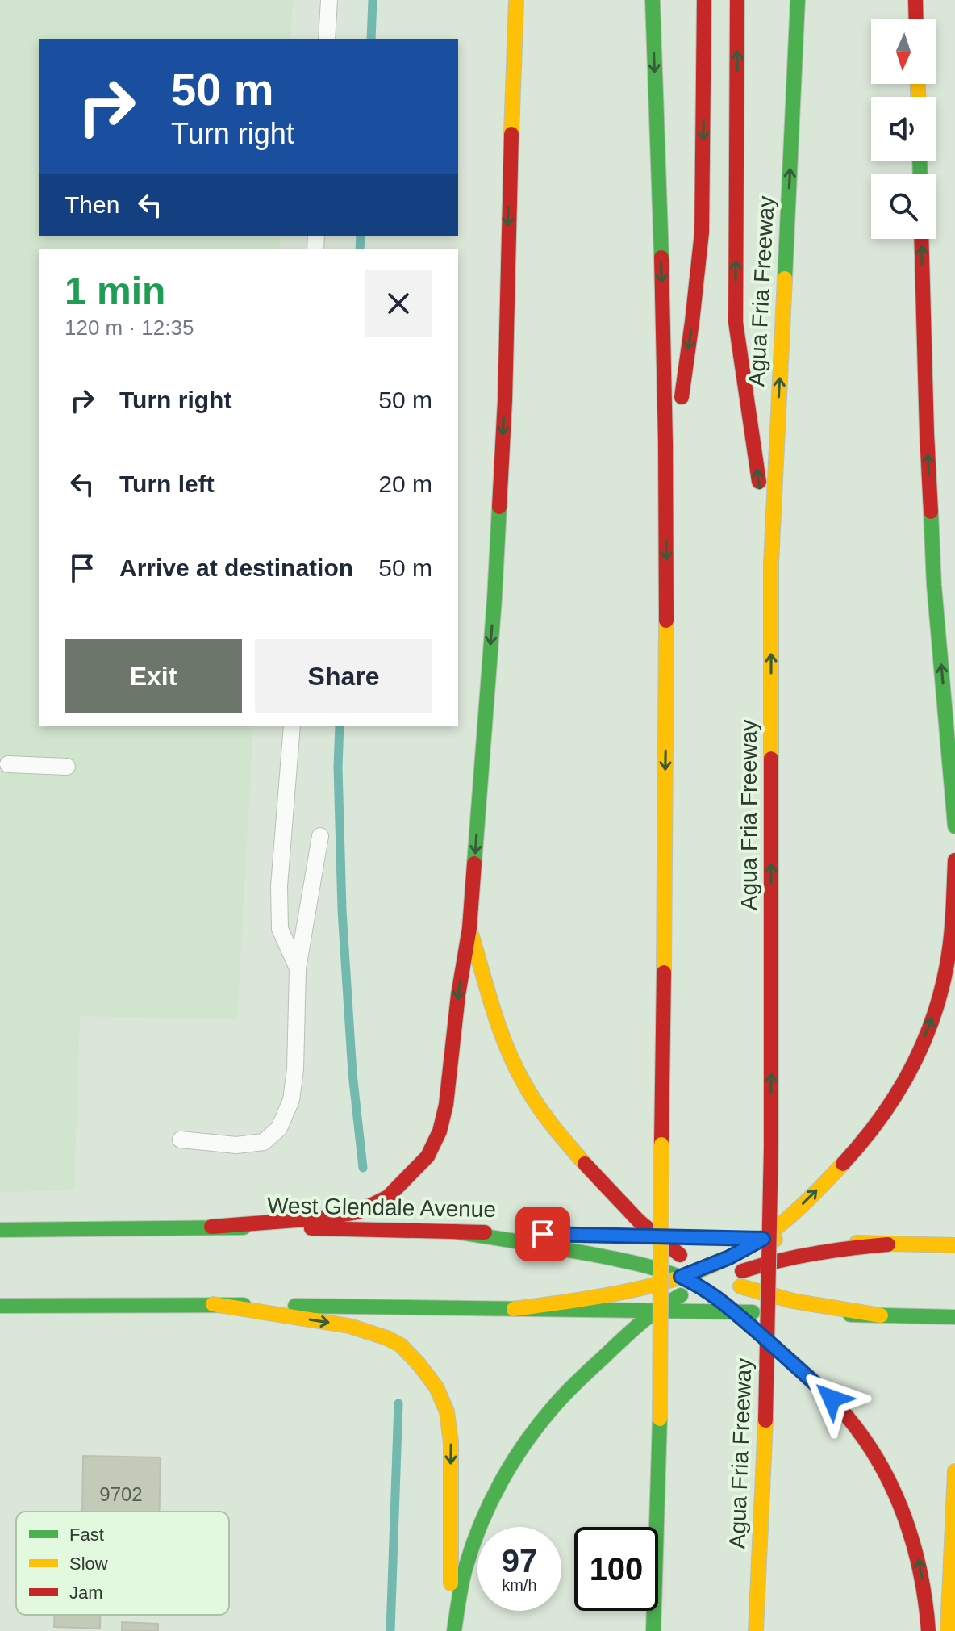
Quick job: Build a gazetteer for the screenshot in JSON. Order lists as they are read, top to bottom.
{
  "streets": {
    "main road": ["Agua Fria Freeway", "West Glendale Avenue"]
  },
  "house_numbers": ["9702"],
  "legend": ["Fast", "Slow", "Jam"],
  "north": "bottom",
  "page": {
    "turn": ["50 m", "Turn right"],
    "then": "Then",
    "heading": ["1 min", "120 m · 12:35"],
    "list": [
      {
        "name": "Turn right",
        "value": "50 m"
      },
      {
        "name": "Turn left",
        "value": "20 m"
      },
      {
        "name": "Arrive at destination",
        "value": "50 m"
      }
    ],
    "buttons": ["Exit", "Share"],
    "speed": "97 km/h",
    "limit": "100"
  }
}
